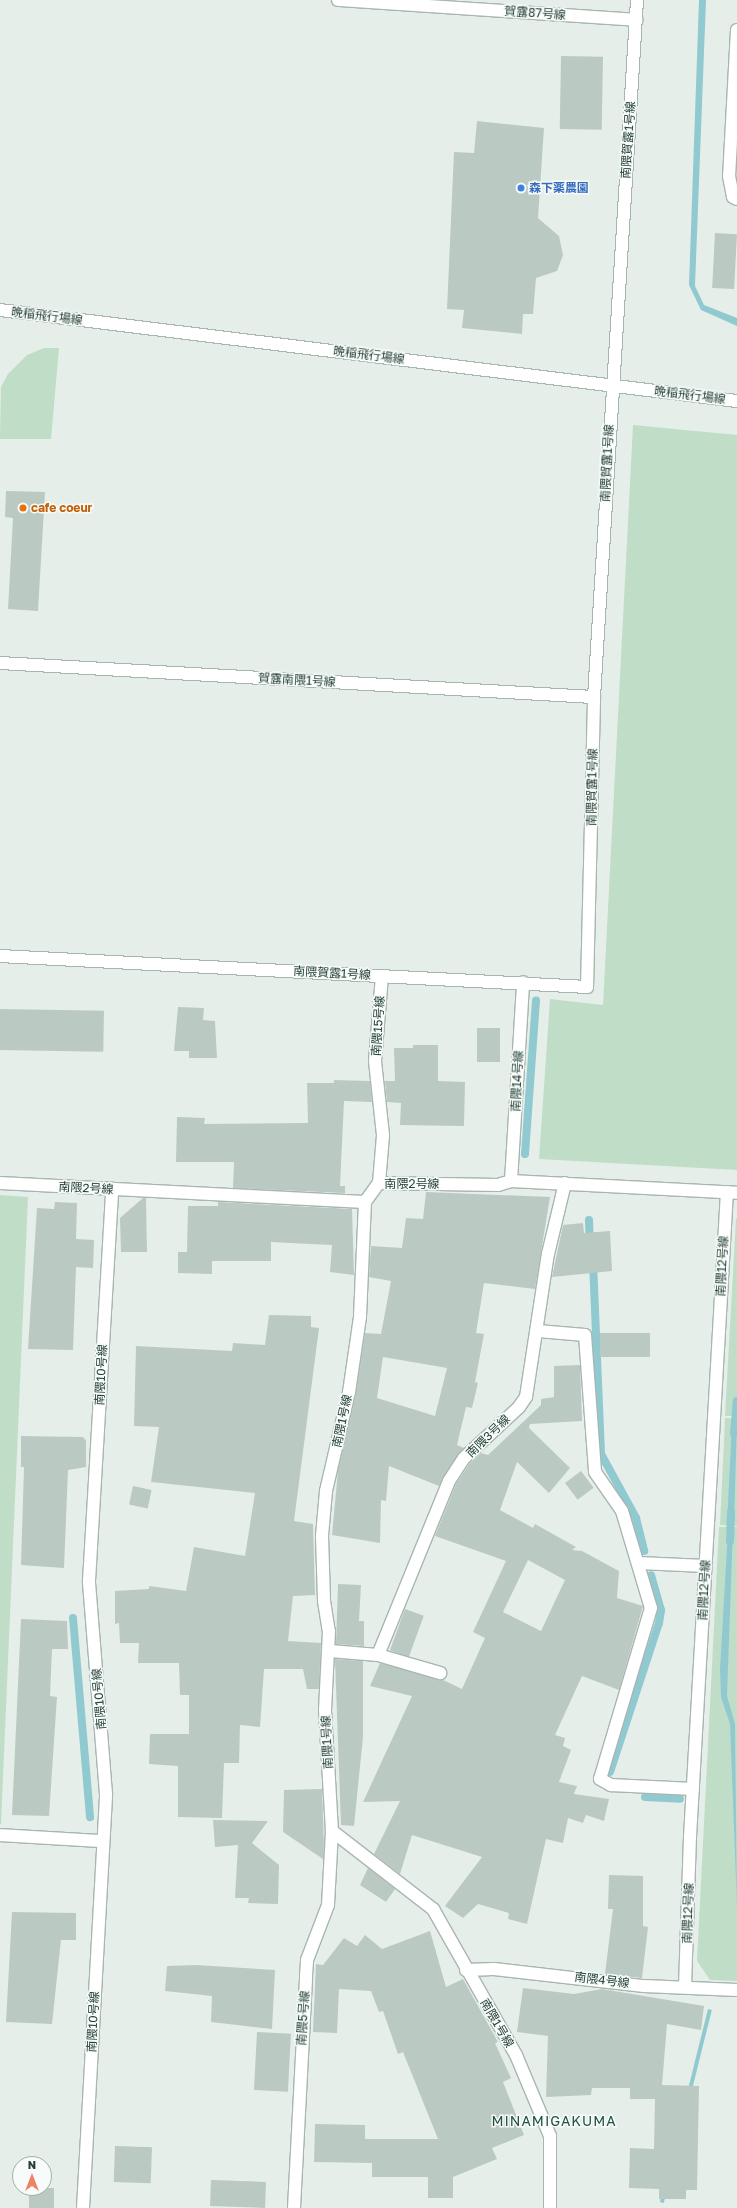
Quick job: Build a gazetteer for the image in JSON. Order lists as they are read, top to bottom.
{
  "streets": {
    "street": [
      "賀露87号線",
      "南隈賀露1号線",
      "晩稲飛行場線",
      "賀露南隈1号線",
      "南隈15号線",
      "南隈14号線",
      "南隈2号線",
      "南隈12号線",
      "南隈10号線",
      "南隈1号線",
      "南隈3号線",
      "南隈4号線",
      "南隈5号線"
    ]
  },
  "crossings": [
    ["賀露87号線", "南隈賀露1号線"],
    ["南隈賀露1号線", "晩稲飛行場線"],
    ["南隈賀露1号線", "賀露南隈1号線"],
    ["南隈賀露1号線", "南隈15号線"],
    ["南隈賀露1号線", "南隈14号線"],
    ["南隈15号線", "南隈2号線"],
    ["南隈14号線", "南隈2号線"],
    ["南隈2号線", "南隈12号線"],
    ["南隈2号線", "南隈10号線"],
    ["南隈2号線", "南隈1号線"],
    ["南隈2号線", "南隈3号線"],
    ["南隈12号線", "南隈4号線"],
    ["南隈1号線", "南隈4号線"],
    ["南隈1号線", "南隈5号線"]
  ],
  "districts": ["MINAMIGAKUMA"],
  "places": ["森下薬農園", "cafe coeur"],
  "north": "top"
}
